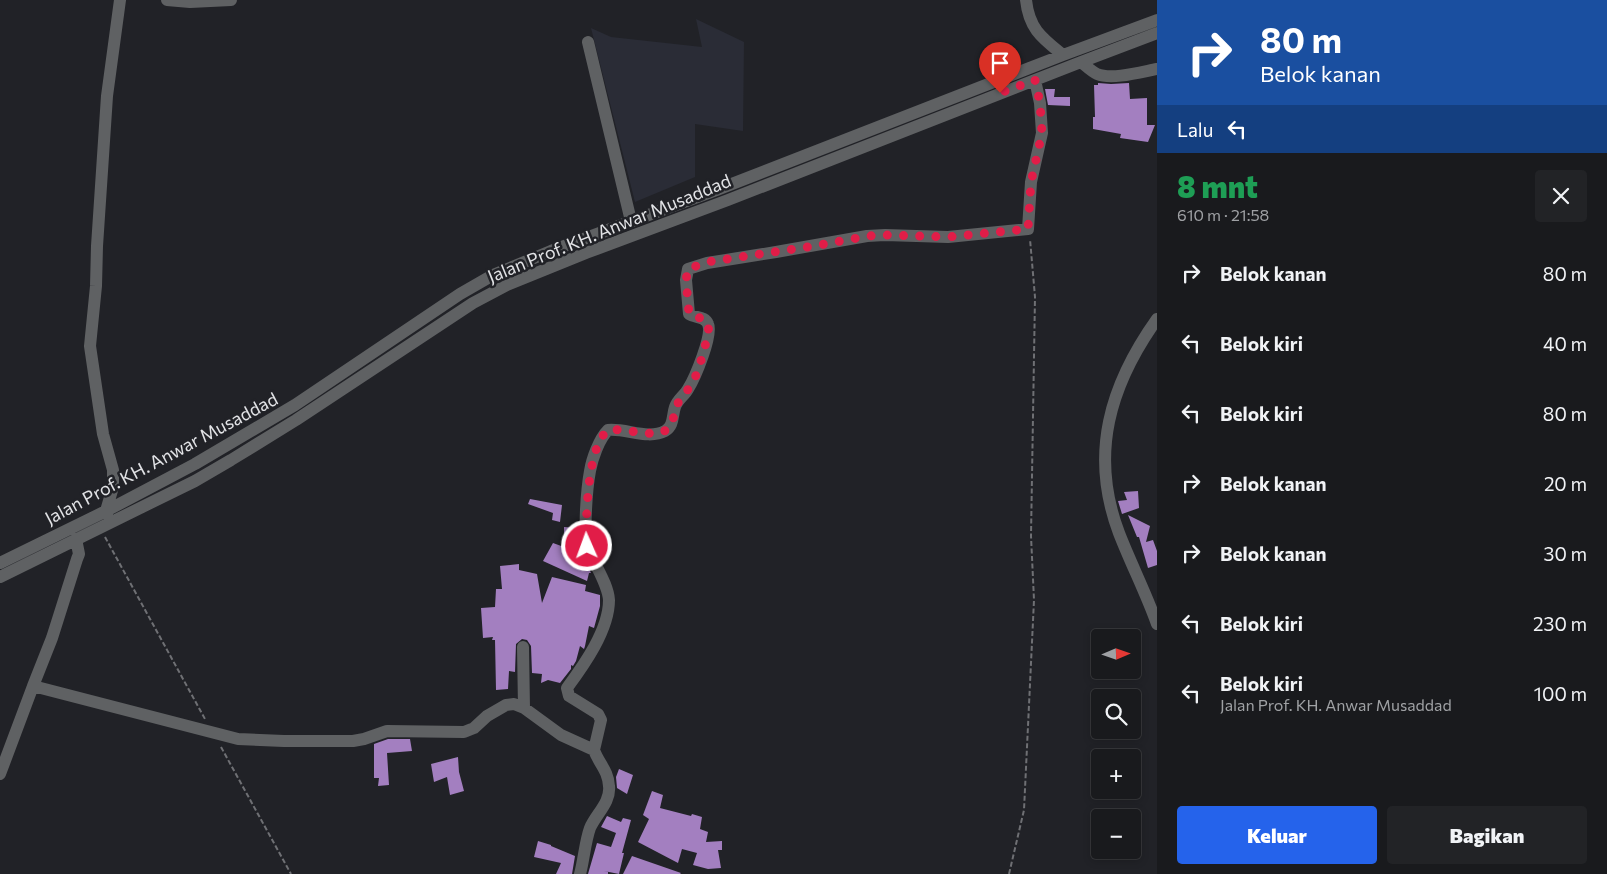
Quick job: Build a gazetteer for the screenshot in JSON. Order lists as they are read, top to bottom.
{
  "streets": {
    "street": ["Jalan Prof. KH. Anwar Musaddad"]
  },
  "north": "right",
  "page": {
    "turn": ["80 m", "Belok kanan"],
    "then": "Lalu",
    "heading": ["8 mnt", "610 m · 21:58"],
    "list": [
      {
        "name": "Belok kanan",
        "value": "80 m"
      },
      {
        "name": "Belok kiri",
        "value": "40 m"
      },
      {
        "name": "Belok kiri",
        "value": "80 m"
      },
      {
        "name": "Belok kanan",
        "value": "20 m"
      },
      {
        "name": "Belok kanan",
        "value": "30 m"
      },
      {
        "name": "Belok kiri",
        "value": "230 m"
      },
      {
        "name": "Belok kiri",
        "note": "Jalan Prof. KH. Anwar Musaddad",
        "value": "100 m"
      }
    ],
    "map_buttons": ["+", "−"],
    "buttons": ["Keluar", "Bagikan"]
  }
}
